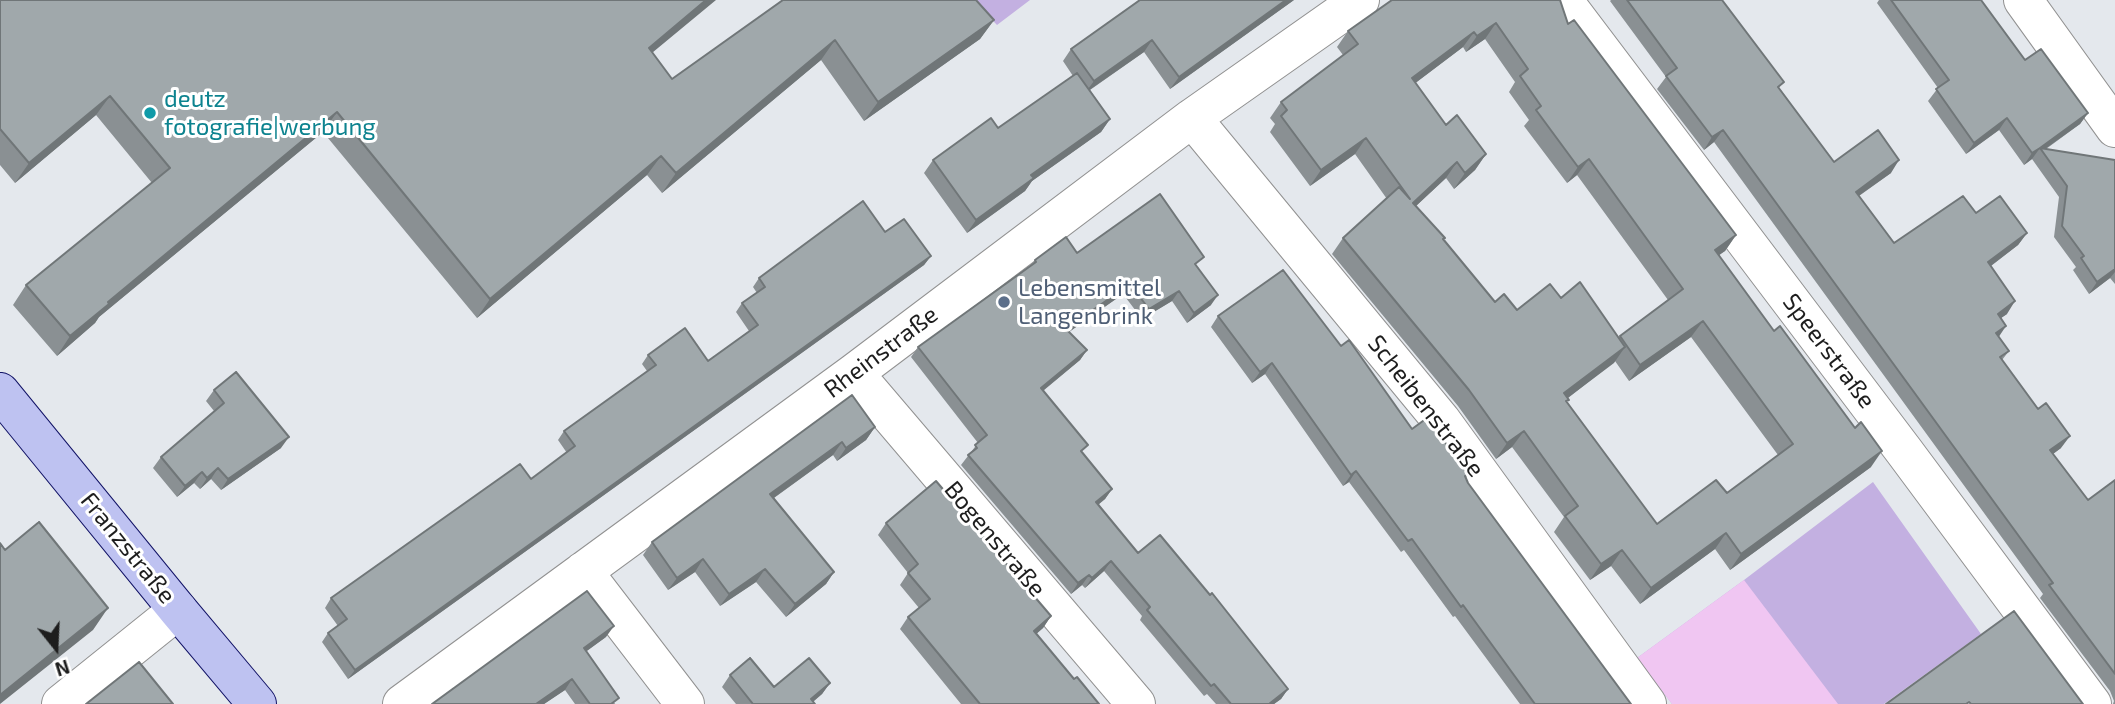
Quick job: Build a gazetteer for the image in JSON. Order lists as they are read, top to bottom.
{
  "streets": {
    "street": [
      "Speerstraße",
      "Rheinstraße",
      "Scheibenstraße",
      "Bogenstraße",
      "Franzstraße"
    ]
  },
  "crossings": [
    ["Rheinstraße", "Scheibenstraße"],
    ["Rheinstraße", "Bogenstraße"]
  ],
  "places": ["deutz fotografie|werbung", "Lebensmittel Langenbrink"],
  "north": "bottom"
}
